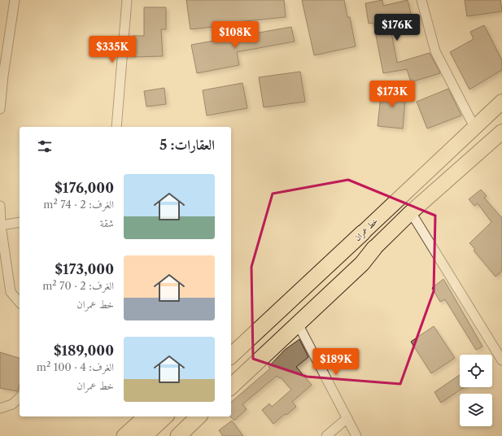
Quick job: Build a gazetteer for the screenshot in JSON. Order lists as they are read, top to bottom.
{
  "streets": {
    "highway": ["خط عمران"]
  },
  "page": {
    "price": [
      "$176K",
      "$108K",
      "$335K",
      "$173K",
      "$189K"
    ],
    "heading": "العقارات: 5",
    "list": [
      {
        "name": "$176,000",
        "note": "الغرف: 2 · 74 m² · شقة"
      },
      {
        "name": "$173,000",
        "note": "الغرف: 2 · 70 m² · خط عمران"
      },
      {
        "name": "$189,000",
        "note": "الغرف: 4 · 100 m² · خط عمران"
      }
    ]
  }
}
